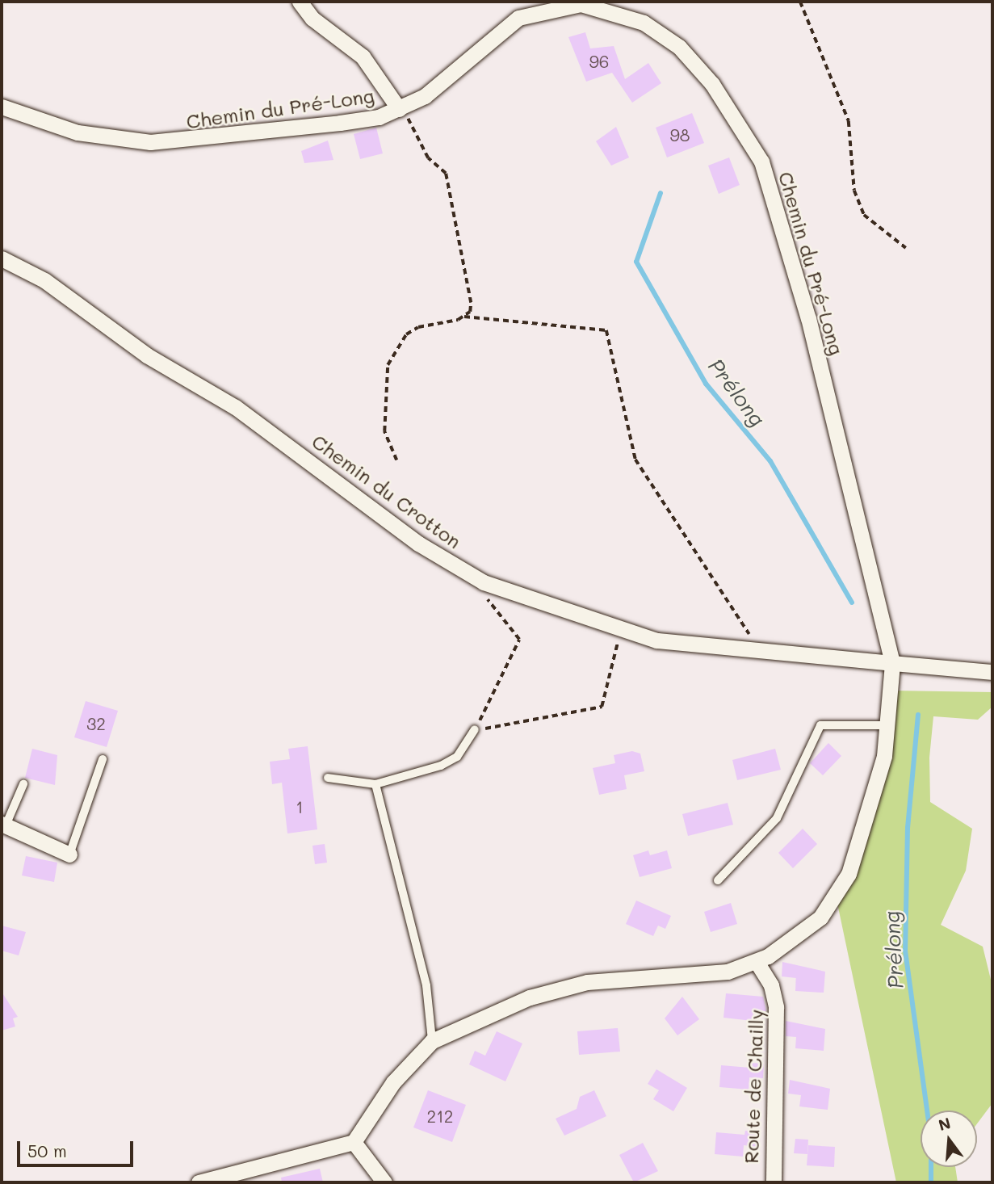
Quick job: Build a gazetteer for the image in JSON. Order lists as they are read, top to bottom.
{
  "streets": {
    "street": ["Chemin du Pré-Long", "Chemin du Crotton", "Route de Chailly"]
  },
  "crossings": [
    ["Chemin du Pré-Long", "Chemin du Crotton"],
    ["Chemin du Pré-Long", "Route de Chailly"]
  ],
  "water": ["Prélong"],
  "house_numbers": [
    "96",
    "98",
    "32",
    "1",
    "212"
  ],
  "scale_bar": "50 m",
  "north": "top"
}
